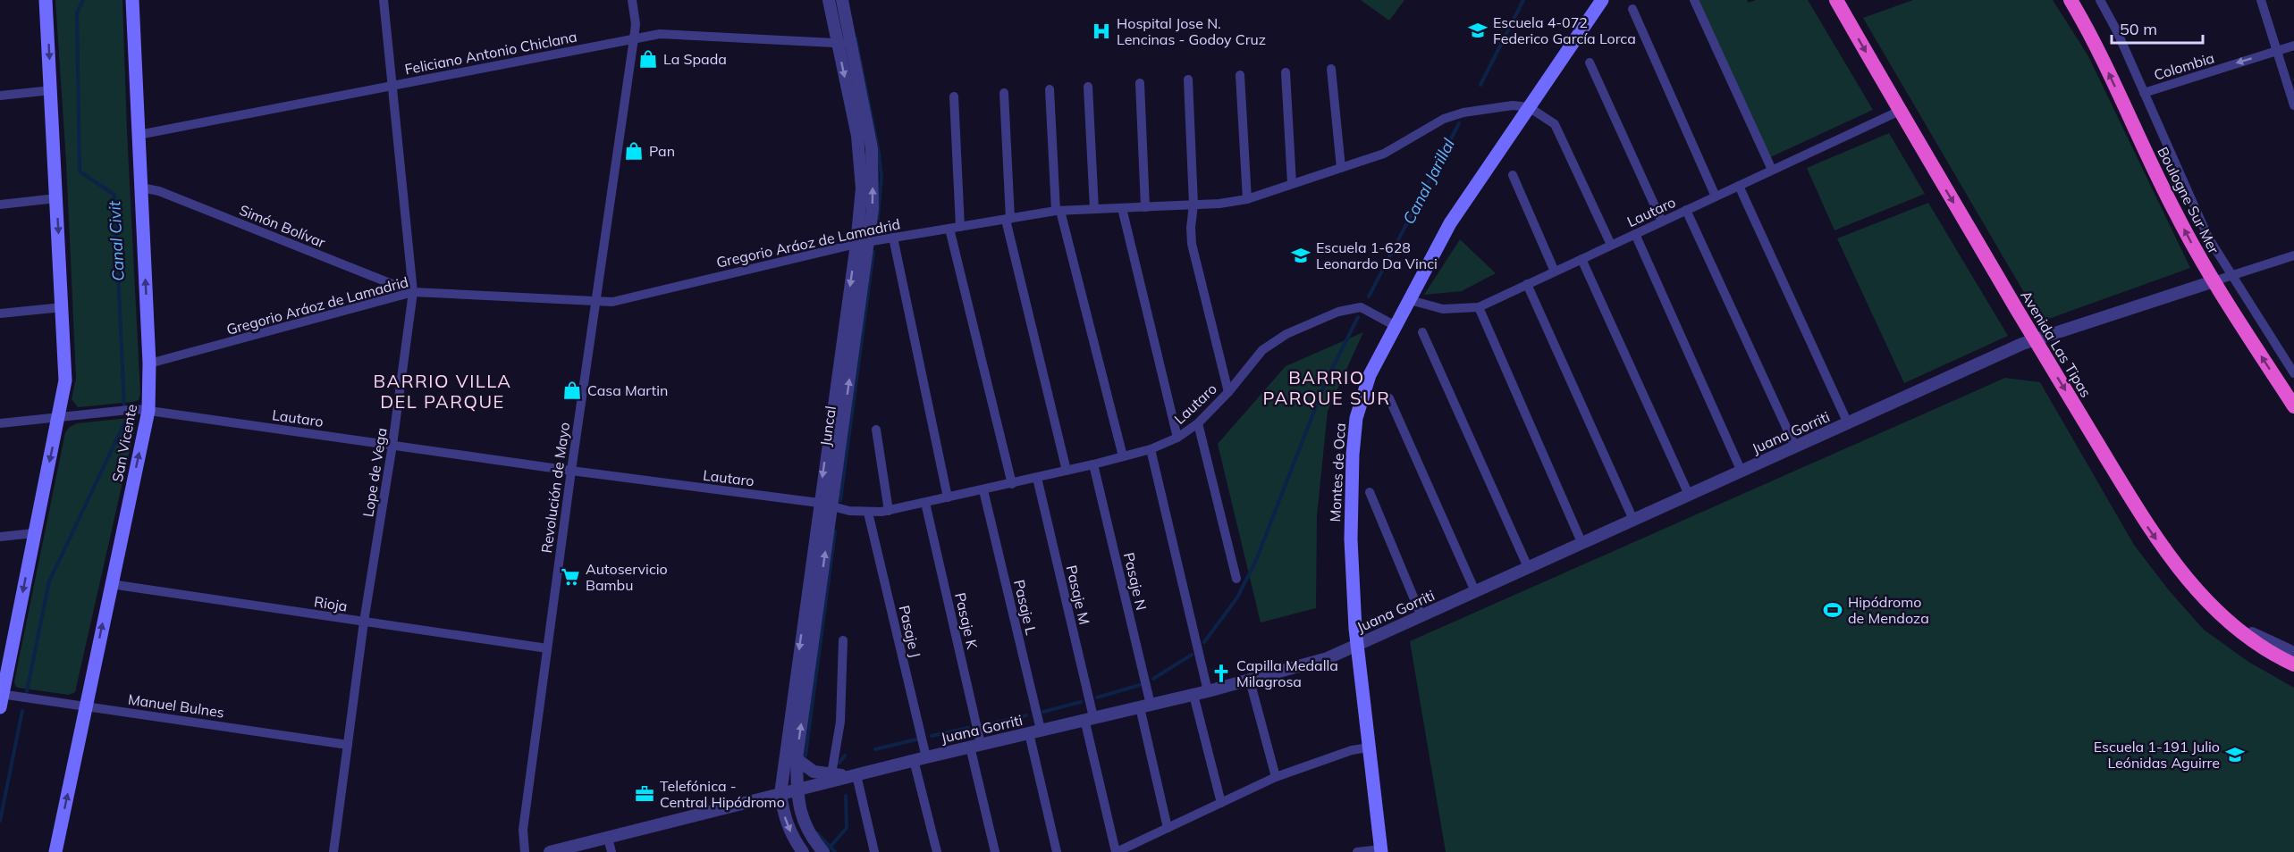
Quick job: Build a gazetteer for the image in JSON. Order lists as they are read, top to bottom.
{
  "streets": {
    "highway": ["Boulogne Sur Mer", "Avenida Las Tipas"],
    "main road": ["San Vicente", "Montes de Oca"],
    "street": [
      "Feliciano Antonio Chiclana",
      "Colombia",
      "Lautaro",
      "Simón Bolívar",
      "Gregorio Aráoz de Lamadrid",
      "Juncal",
      "Juana Gorriti",
      "Lope de Vega",
      "Revolución de Mayo",
      "Pasaje N",
      "Pasaje M",
      "Rioja",
      "Pasaje L",
      "Pasaje K",
      "Pasaje J",
      "Manuel Bulnes"
    ]
  },
  "crossings": [
    ["Feliciano Antonio Chiclana", "Juncal"],
    ["Feliciano Antonio Chiclana", "San Vicente"],
    ["Feliciano Antonio Chiclana", "Lope de Vega"],
    ["Feliciano Antonio Chiclana", "Revolución de Mayo"],
    ["Colombia", "Boulogne Sur Mer"],
    ["Boulogne Sur Mer", "Juana Gorriti"],
    ["Lautaro", "Avenida Las Tipas"],
    ["Lautaro", "Juncal"],
    ["Lautaro", "San Vicente"],
    ["Lautaro", "Lope de Vega"],
    ["Lautaro", "Montes de Oca"],
    ["Lautaro", "Revolución de Mayo"],
    ["Lautaro", "Pasaje N"],
    ["Lautaro", "Pasaje M"],
    ["Lautaro", "Pasaje L"],
    ["Lautaro", "Pasaje K"],
    ["Lautaro", "Pasaje J"],
    ["Simón Bolívar", "Gregorio Aráoz de Lamadrid"],
    ["Simón Bolívar", "San Vicente"],
    ["Simón Bolívar", "Lope de Vega"],
    ["Gregorio Aráoz de Lamadrid", "Juncal"],
    ["Gregorio Aráoz de Lamadrid", "San Vicente"],
    ["Gregorio Aráoz de Lamadrid", "Lope de Vega"],
    ["Gregorio Aráoz de Lamadrid", "Montes de Oca"],
    ["Gregorio Aráoz de Lamadrid", "Revolución de Mayo"],
    ["Avenida Las Tipas", "Juana Gorriti"],
    ["Juncal", "Juana Gorriti"],
    ["Juana Gorriti", "Montes de Oca"],
    ["Juana Gorriti", "Pasaje N"],
    ["Juana Gorriti", "Pasaje M"],
    ["Juana Gorriti", "Pasaje L"],
    ["Juana Gorriti", "Pasaje K"],
    ["Juana Gorriti", "Pasaje J"],
    ["San Vicente", "Rioja"],
    ["San Vicente", "Manuel Bulnes"],
    ["Lope de Vega", "Rioja"],
    ["Lope de Vega", "Manuel Bulnes"],
    ["Revolución de Mayo", "Rioja"]
  ],
  "one_way": ["Colombia", "Boulogne Sur Mer", "Avenida Las Tipas"],
  "districts": ["BARRIO PARQUE SUR", "BARRIO VILLA DEL PARQUE"],
  "water": ["Canal Jarillal", "Canal Civit"],
  "places": {
    "school or university": ["Escuela 4-072 Federico García Lorca", "Escuela 1-628 Leonardo Da Vinci", "Escuela 1-191 Julio Leónidas Aguirre"],
    "hospital": ["Hospital Jose N. Lencinas - Godoy Cruz"],
    "shop": ["La Spada", "Pan", "Casa Martin"],
    "supermarket": ["Autoservicio Bambu"],
    "sports": ["Hipódromo de Mendoza"],
    "church": ["Capilla Medalla Milagrosa"],
    "office": ["Telefónica - Central Hipódromo"]
  },
  "scale_bar": "50 m"
}
